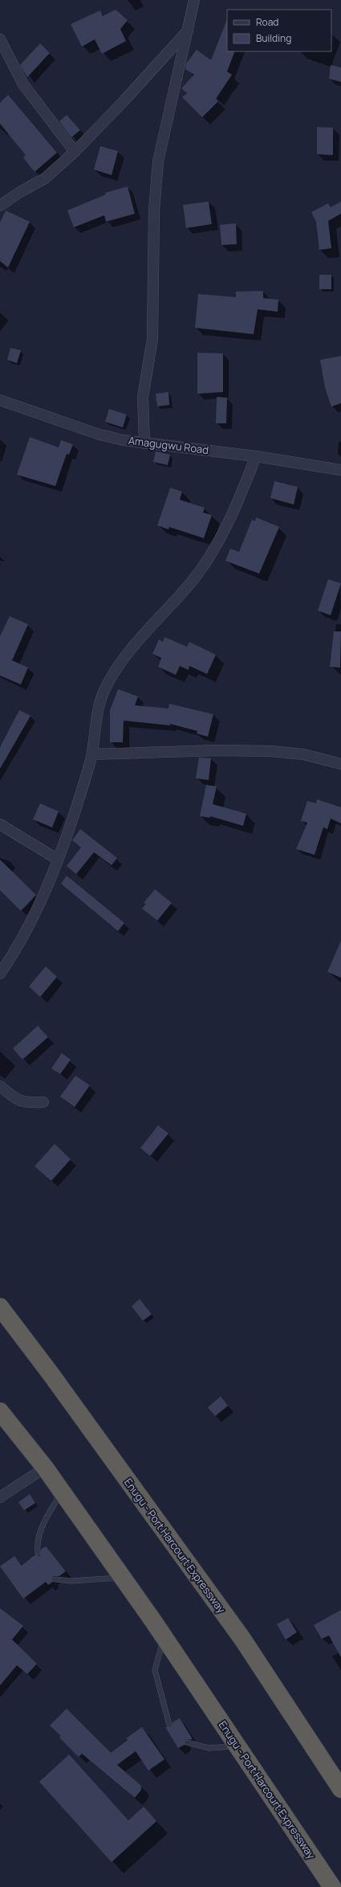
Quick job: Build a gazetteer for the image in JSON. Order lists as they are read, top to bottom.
{
  "streets": {
    "highway": ["Enugu - Port Harcourt Expressway"],
    "street": ["Amagugwu Road"]
  },
  "legend": ["Road", "Building"]
}
